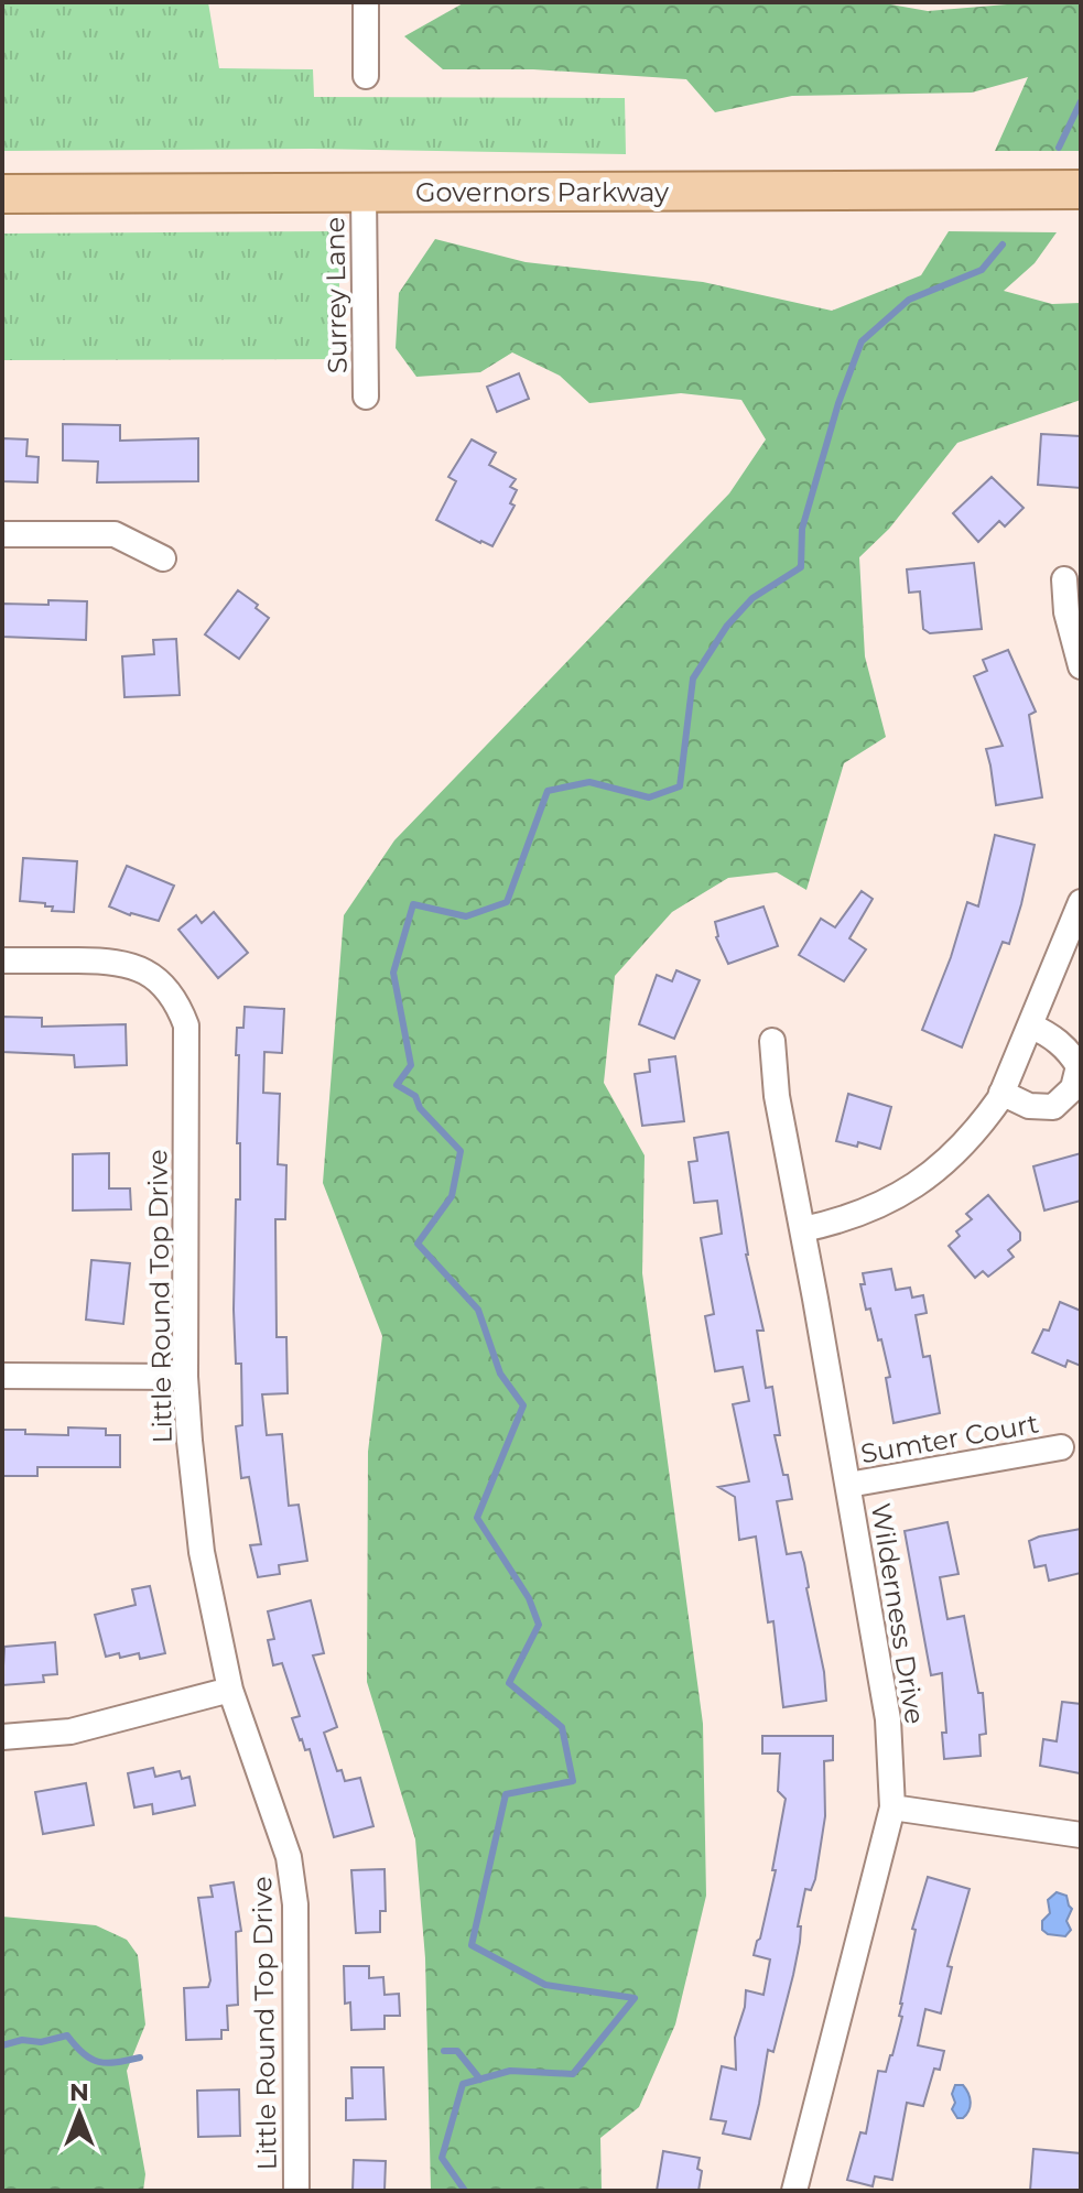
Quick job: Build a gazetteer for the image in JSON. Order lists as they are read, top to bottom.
{
  "streets": {
    "main road": ["Governors Parkway"],
    "street": [
      "Surrey Lane",
      "Little Round Top Drive",
      "Sumter Court",
      "Wilderness Drive"
    ]
  },
  "crossings": [
    ["Governors Parkway", "Surrey Lane"],
    ["Sumter Court", "Wilderness Drive"]
  ],
  "north": "top"
}
